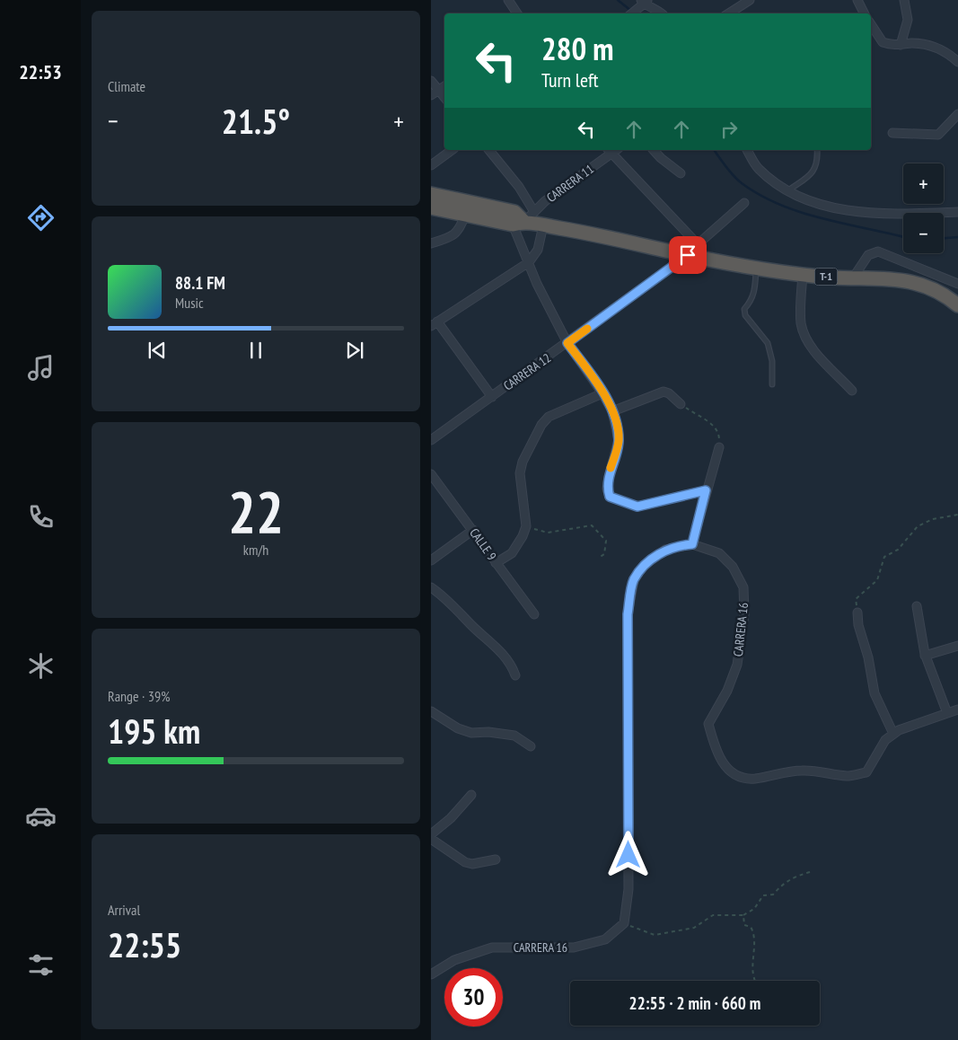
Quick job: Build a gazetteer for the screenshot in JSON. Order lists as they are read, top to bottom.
{
  "streets": {
    "highway": ["T-1"],
    "street": [
      "CARRERA 11",
      "CARRERA 12",
      "CALLE 9",
      "CARRERA 16"
    ]
  },
  "crossings": [
    ["CARRERA 11", "T-1"],
    ["T-1", "CARRERA 12"]
  ],
  "page": {
    "tabs": "22:53",
    "tile": [
      "Climate",
      ["22", "km/h"],
      ["Range · 39%", "195 km"],
      ["Arrival", "22:55"]
    ],
    "turn": ["280 m", "Turn left"],
    "heat": ["−", "21.5°", "+"],
    "map_buttons": ["+", "−"],
    "song": ["88.1 FM", "Music"],
    "limit": "30",
    "trip": "22:55 · 2 min · 660 m"
  }
}
